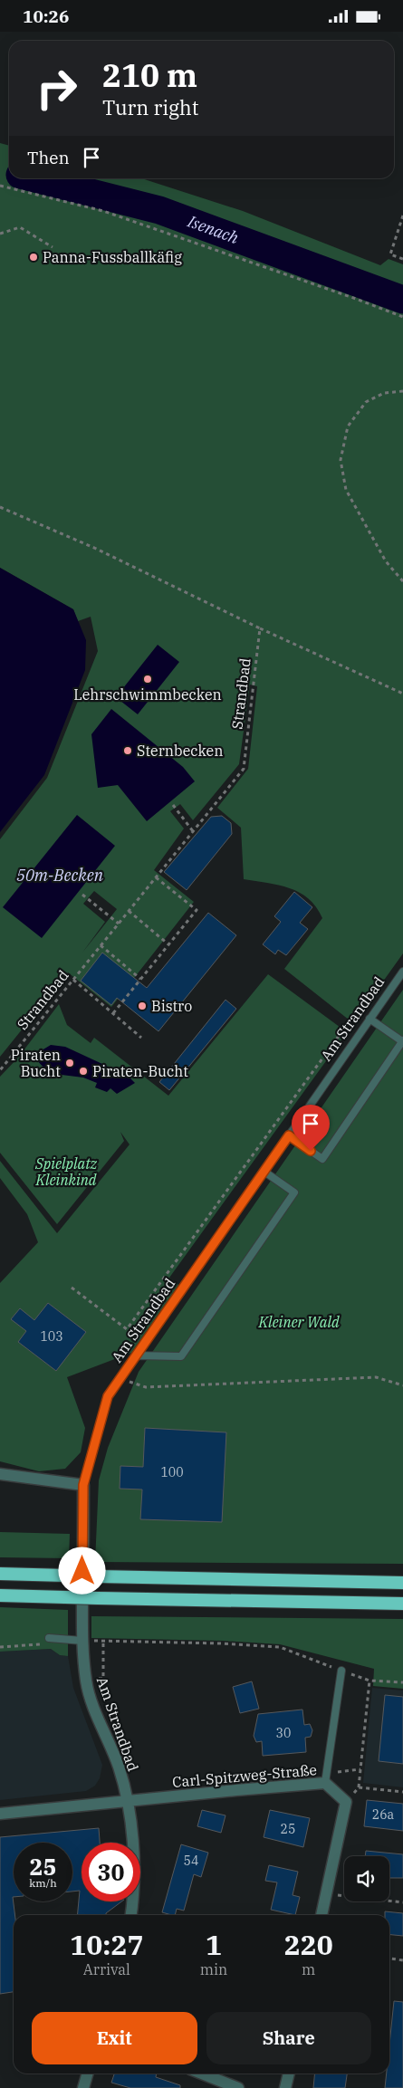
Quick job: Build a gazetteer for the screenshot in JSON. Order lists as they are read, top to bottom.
{
  "streets": {
    "street": ["Am Strandbad", "Carl-Spitzweg-Straße"],
    "path": ["Strandbad"]
  },
  "crossings": [
    ["Am Strandbad", "Carl-Spitzweg-Straße"]
  ],
  "water": ["Isenach", "50m-Becken"],
  "parks": ["Spielplatz Kleinkind", "Kleiner Wald"],
  "places": [
    "Panna-Fussballkäfig",
    "Lehrschwimmbecken",
    "Sternbecken",
    "Bistro",
    "Piraten Bucht",
    "Piraten-Bucht"
  ],
  "house_numbers": [
    "103",
    "100",
    "30",
    "26a",
    "25",
    "54"
  ],
  "page": {
    "status": "10:26",
    "turn": ["210 m", "Turn right"],
    "then": "Then",
    "speed": "25 km/h",
    "limit": "30",
    "eta": [
      "10:27",
      "Arrival",
      "1",
      "min",
      "220",
      "m"
    ],
    "buttons": ["Exit", "Share"]
  }
}
